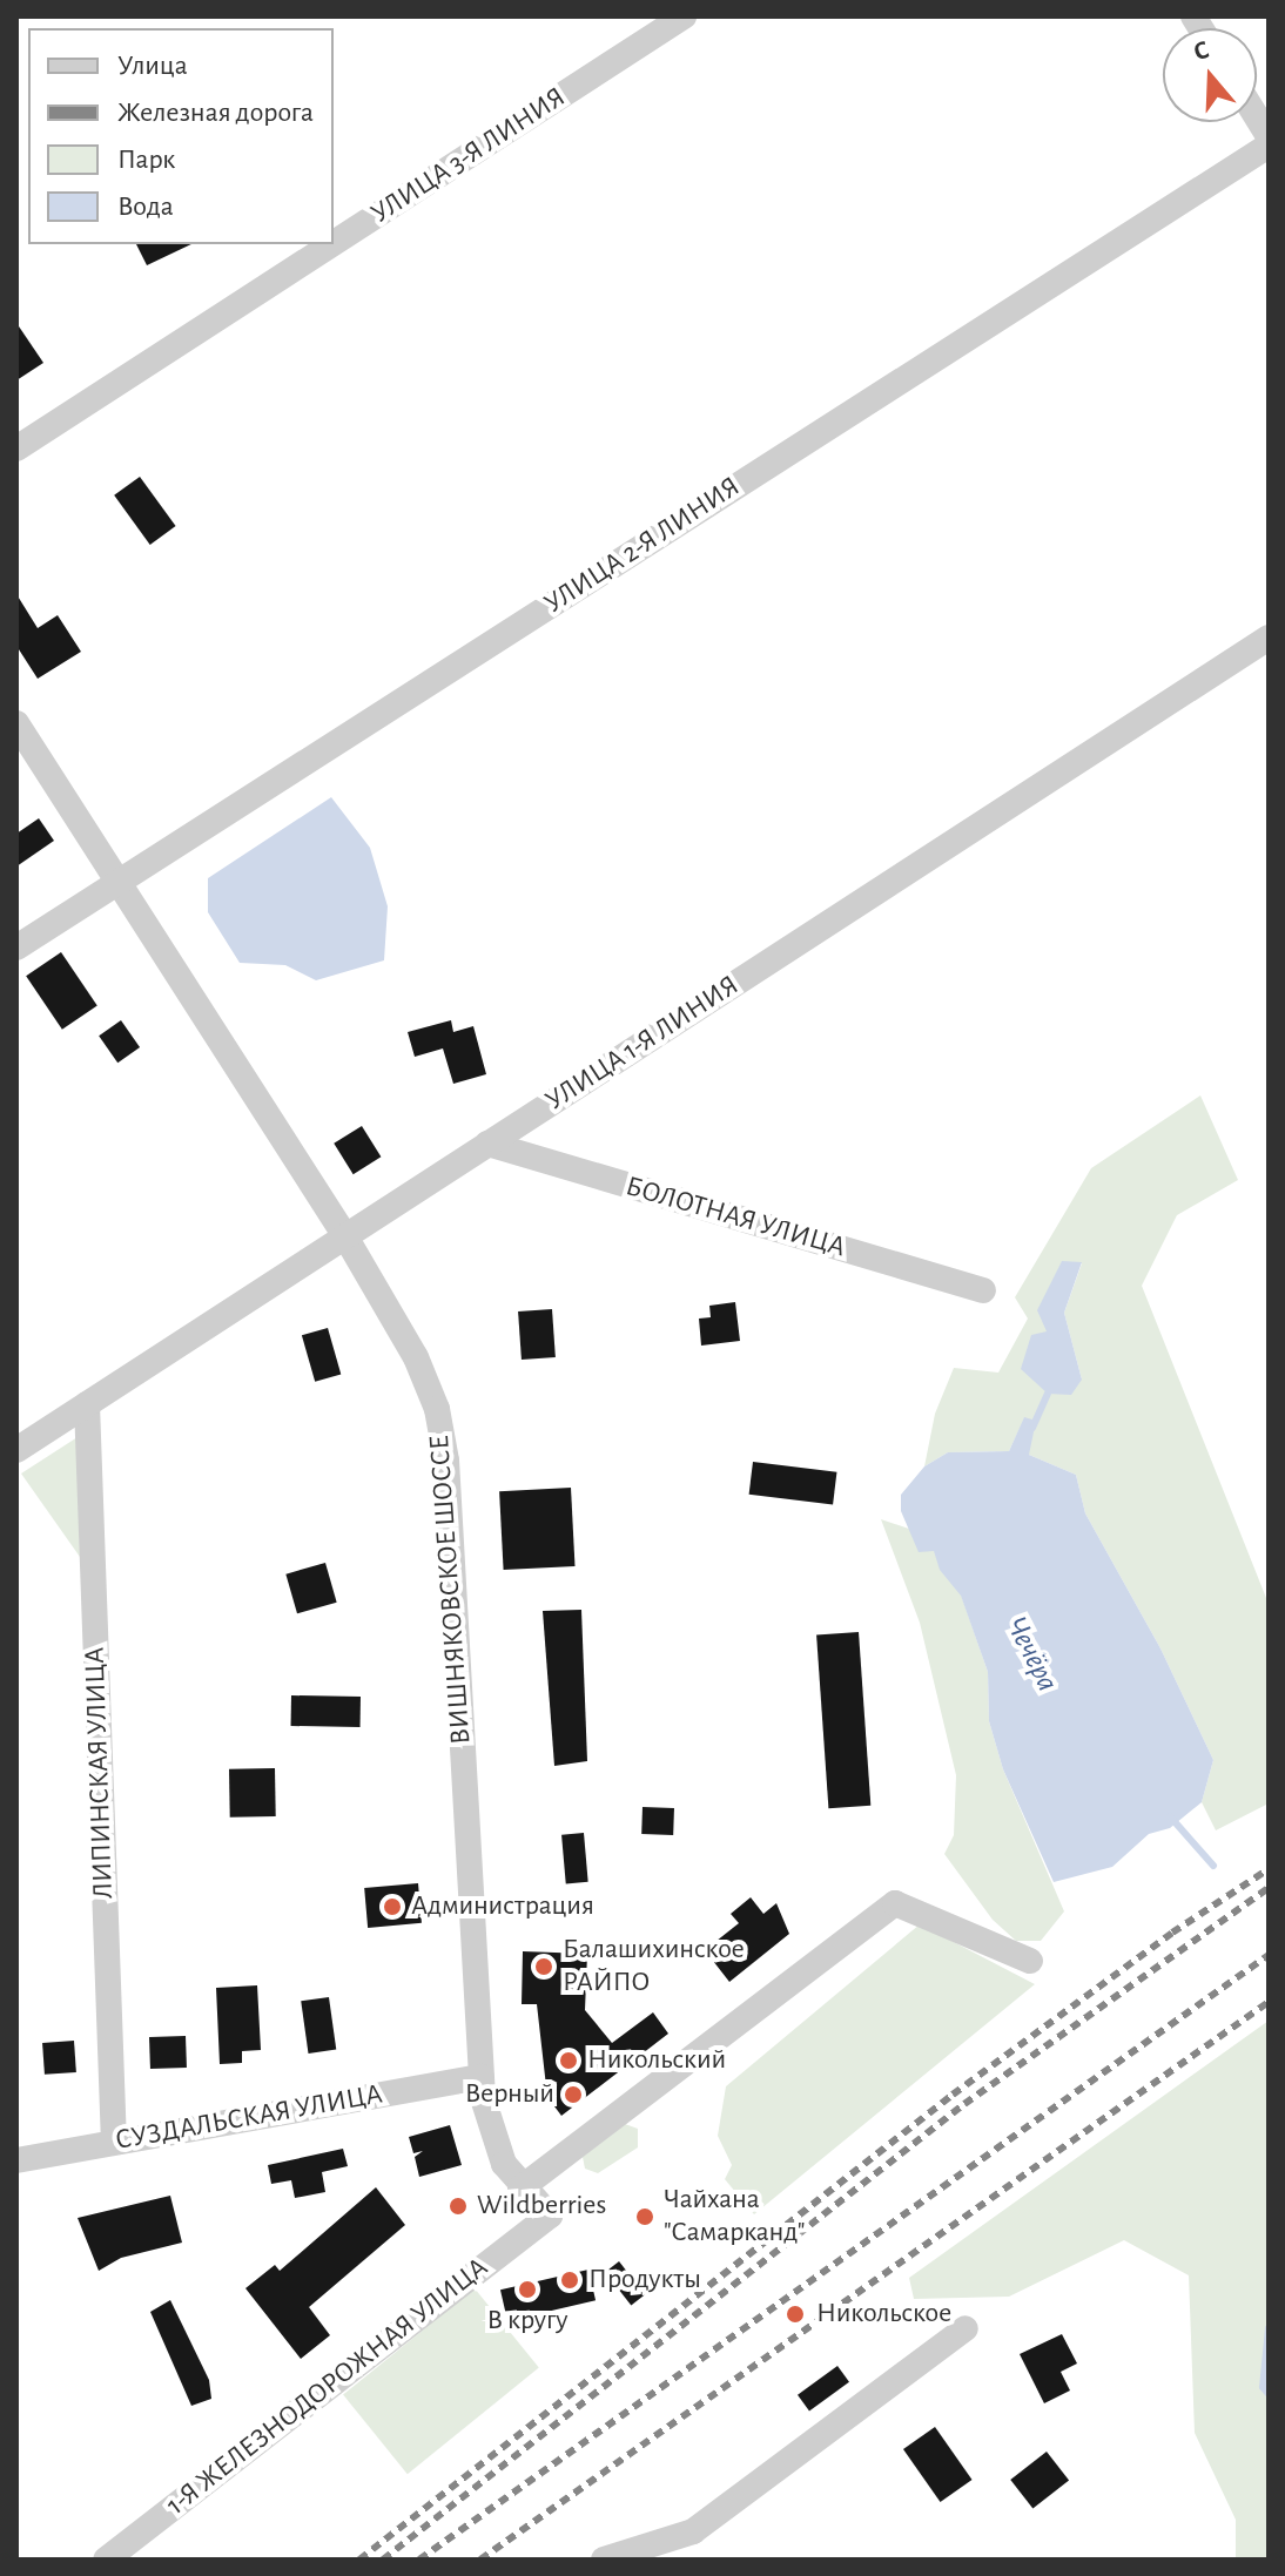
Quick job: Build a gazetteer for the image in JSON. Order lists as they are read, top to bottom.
{
  "streets": {
    "street": [
      "УЛИЦА 3-Я ЛИНИЯ",
      "УЛИЦА 2-Я ЛИНИЯ",
      "УЛИЦА 1-Я ЛИНИЯ",
      "БОЛОТНАЯ УЛИЦА",
      "ВИШНЯКОВСКОЕ ШОССЕ",
      "ЛИПИНСКАЯ УЛИЦА",
      "СУЗДАЛЬСКАЯ УЛИЦА",
      "1-Я ЖЕЛЕЗНОДОРОЖНАЯ УЛИЦА"
    ]
  },
  "crossings": [
    ["УЛИЦА 2-Я ЛИНИЯ", "ВИШНЯКОВСКОЕ ШОССЕ"],
    ["УЛИЦА 1-Я ЛИНИЯ", "БОЛОТНАЯ УЛИЦА"],
    ["УЛИЦА 1-Я ЛИНИЯ", "ВИШНЯКОВСКОЕ ШОССЕ"],
    ["УЛИЦА 1-Я ЛИНИЯ", "ЛИПИНСКАЯ УЛИЦА"],
    ["ВИШНЯКОВСКОЕ ШОССЕ", "СУЗДАЛЬСКАЯ УЛИЦА"],
    ["ВИШНЯКОВСКОЕ ШОССЕ", "1-Я ЖЕЛЕЗНОДОРОЖНАЯ УЛИЦА"],
    ["ЛИПИНСКАЯ УЛИЦА", "СУЗДАЛЬСКАЯ УЛИЦА"]
  ],
  "water": ["Чечёра"],
  "places": [
    "Администрация",
    "Балашихинское РАЙПО",
    "Никольский",
    "Верный",
    "Wildberries",
    "Чайхана \"Самарканд\"",
    "Продукты",
    "В кругу",
    "Никольское"
  ],
  "legend": [
    "Улица",
    "Железная дорога",
    "Парк",
    "Вода"
  ],
  "north": "top"
}
